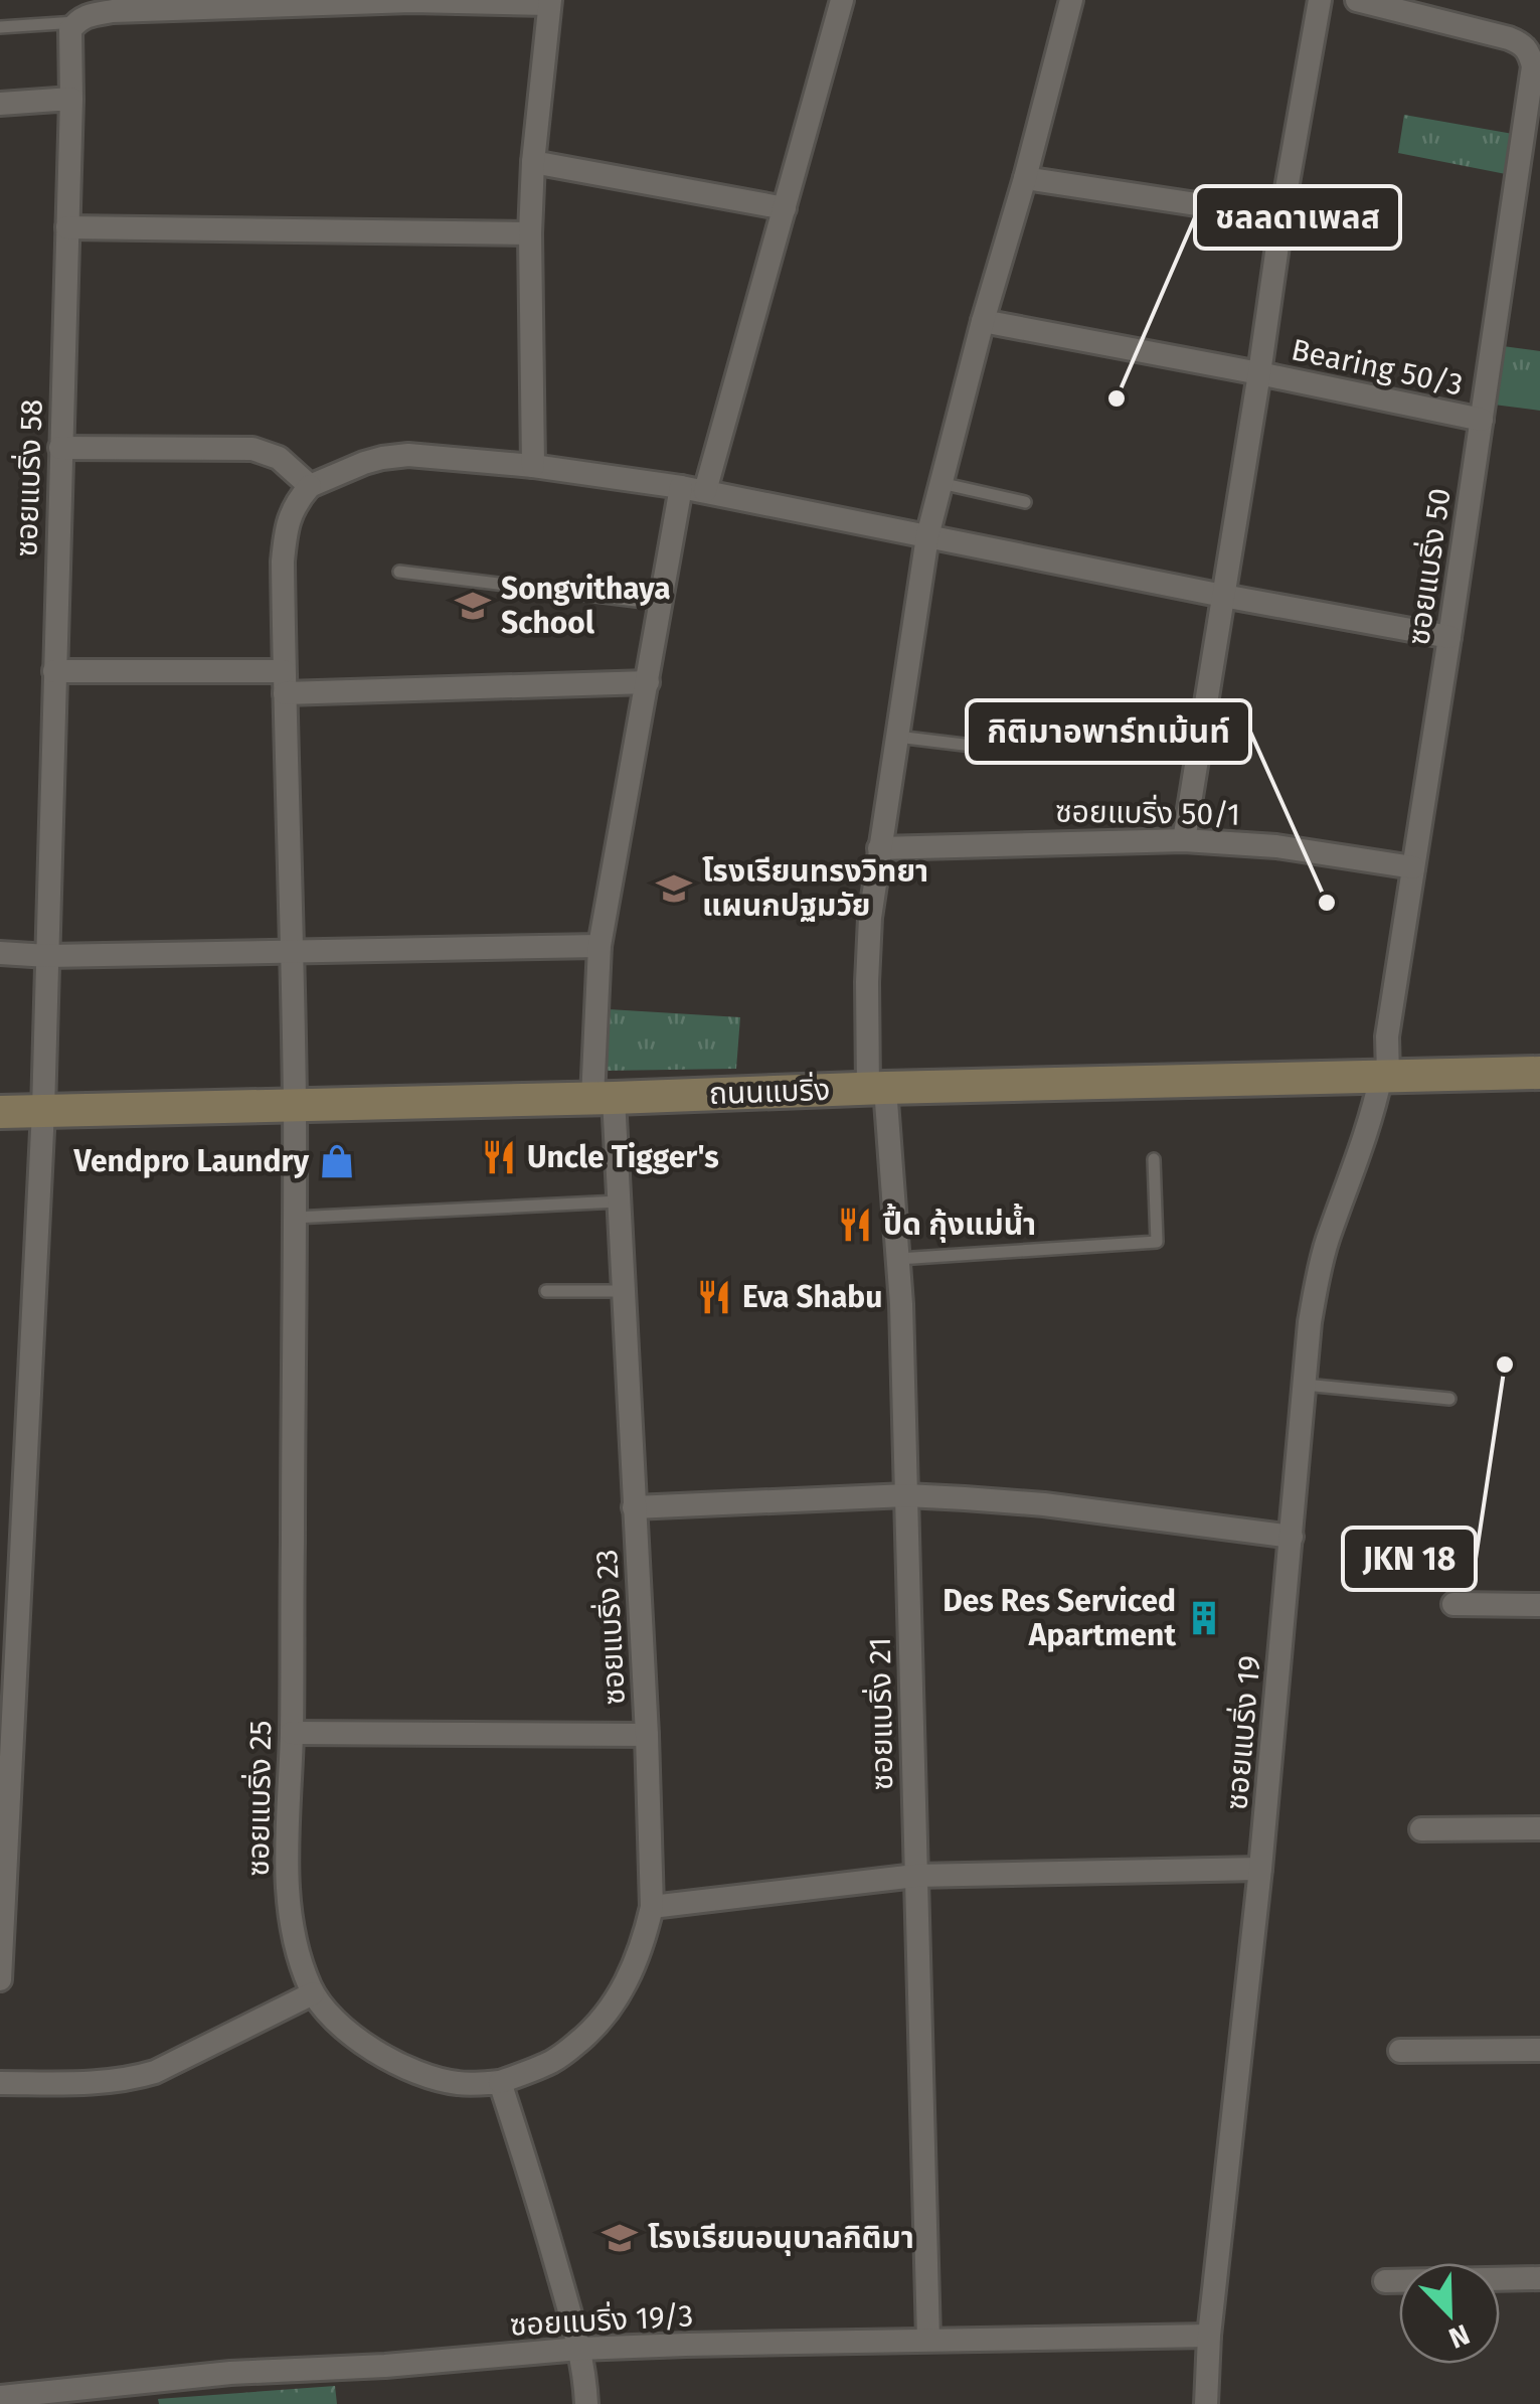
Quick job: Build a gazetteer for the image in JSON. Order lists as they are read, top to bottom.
{
  "streets": {
    "main road": ["ถนนแบริ่ง"],
    "street": [
      "Bearing 50/3",
      "ซอยแบริ่ง 58",
      "ซอยแบริ่ง 50",
      "ซอยแบริ่ง 50/1",
      "ซอยแบริ่ง 23",
      "ซอยแบริ่ง 21",
      "ซอยแบริ่ง 19",
      "ซอยแบริ่ง 25",
      "ซอยแบริ่ง 19/3"
    ]
  },
  "crossings": [
    ["Bearing 50/3", "ซอยแบริ่ง 50"],
    ["Bearing 50/3", "ซอยแบริ่ง 21"],
    ["ซอยแบริ่ง 58", "ถนนแบริ่ง"],
    ["ซอยแบริ่ง 50", "ซอยแบริ่ง 50/1"],
    ["ซอยแบริ่ง 50", "ถนนแบริ่ง"],
    ["ซอยแบริ่ง 50", "ซอยแบริ่ง 19"],
    ["ซอยแบริ่ง 50/1", "ซอยแบริ่ง 21"],
    ["ถนนแบริ่ง", "ซอยแบริ่ง 23"],
    ["ถนนแบริ่ง", "ซอยแบริ่ง 21"],
    ["ถนนแบริ่ง", "ซอยแบริ่ง 19"],
    ["ถนนแบริ่ง", "ซอยแบริ่ง 25"],
    ["ซอยแบริ่ง 23", "ซอยแบริ่ง 25"],
    ["ซอยแบริ่ง 21", "ซอยแบริ่ง 19/3"],
    ["ซอยแบริ่ง 19", "ซอยแบริ่ง 19/3"]
  ],
  "places": {
    "other": ["ชลลดาเพลส", "กิติมาอพาร์ทเม้นท์", "JKN 18"],
    "school or university": ["Songvithaya School", "โรงเรียนทรงวิทยา แผนกปฐมวัย", "โรงเรียนอนุบาลกิติมา"],
    "restaurant": ["Uncle Tigger's", "ปื้ด กุ้งแม่น้ำ", "Eva Shabu"],
    "shop": ["Vendpro Laundry"],
    "building": ["Des Res Serviced Apartment"]
  },
  "north": "bottom right"
}
